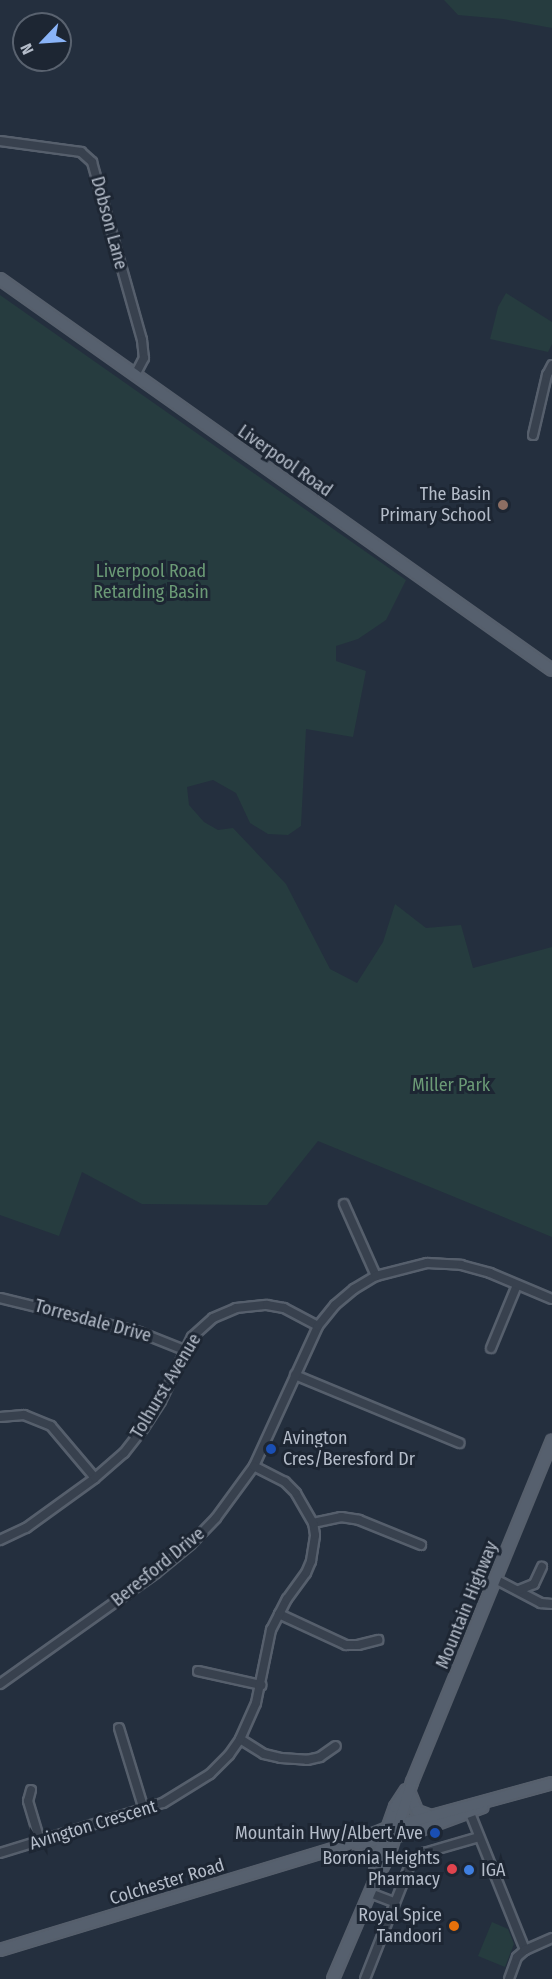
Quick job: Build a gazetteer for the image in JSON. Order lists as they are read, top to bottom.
{
  "streets": {
    "main road": ["Liverpool Road", "Mountain Highway", "Colchester Road"],
    "street": [
      "Dobson Lane",
      "Torresdale Drive",
      "Tolhurst Avenue",
      "Beresford Drive",
      "Avington Crescent"
    ]
  },
  "crossings": [
    ["Dobson Lane", "Liverpool Road"],
    ["Torresdale Drive", "Tolhurst Avenue"],
    ["Tolhurst Avenue", "Beresford Drive"],
    ["Mountain Highway", "Colchester Road"]
  ],
  "parks": ["Liverpool Road Retarding Basin", "Miller Park"],
  "places": [
    "The Basin Primary School",
    "Avington Cres/Beresford Dr",
    "Mountain Hwy/Albert Ave",
    "Boronia Heights Pharmacy",
    "IGA",
    "Royal Spice Tandoori"
  ],
  "north": "bottom left"
}
